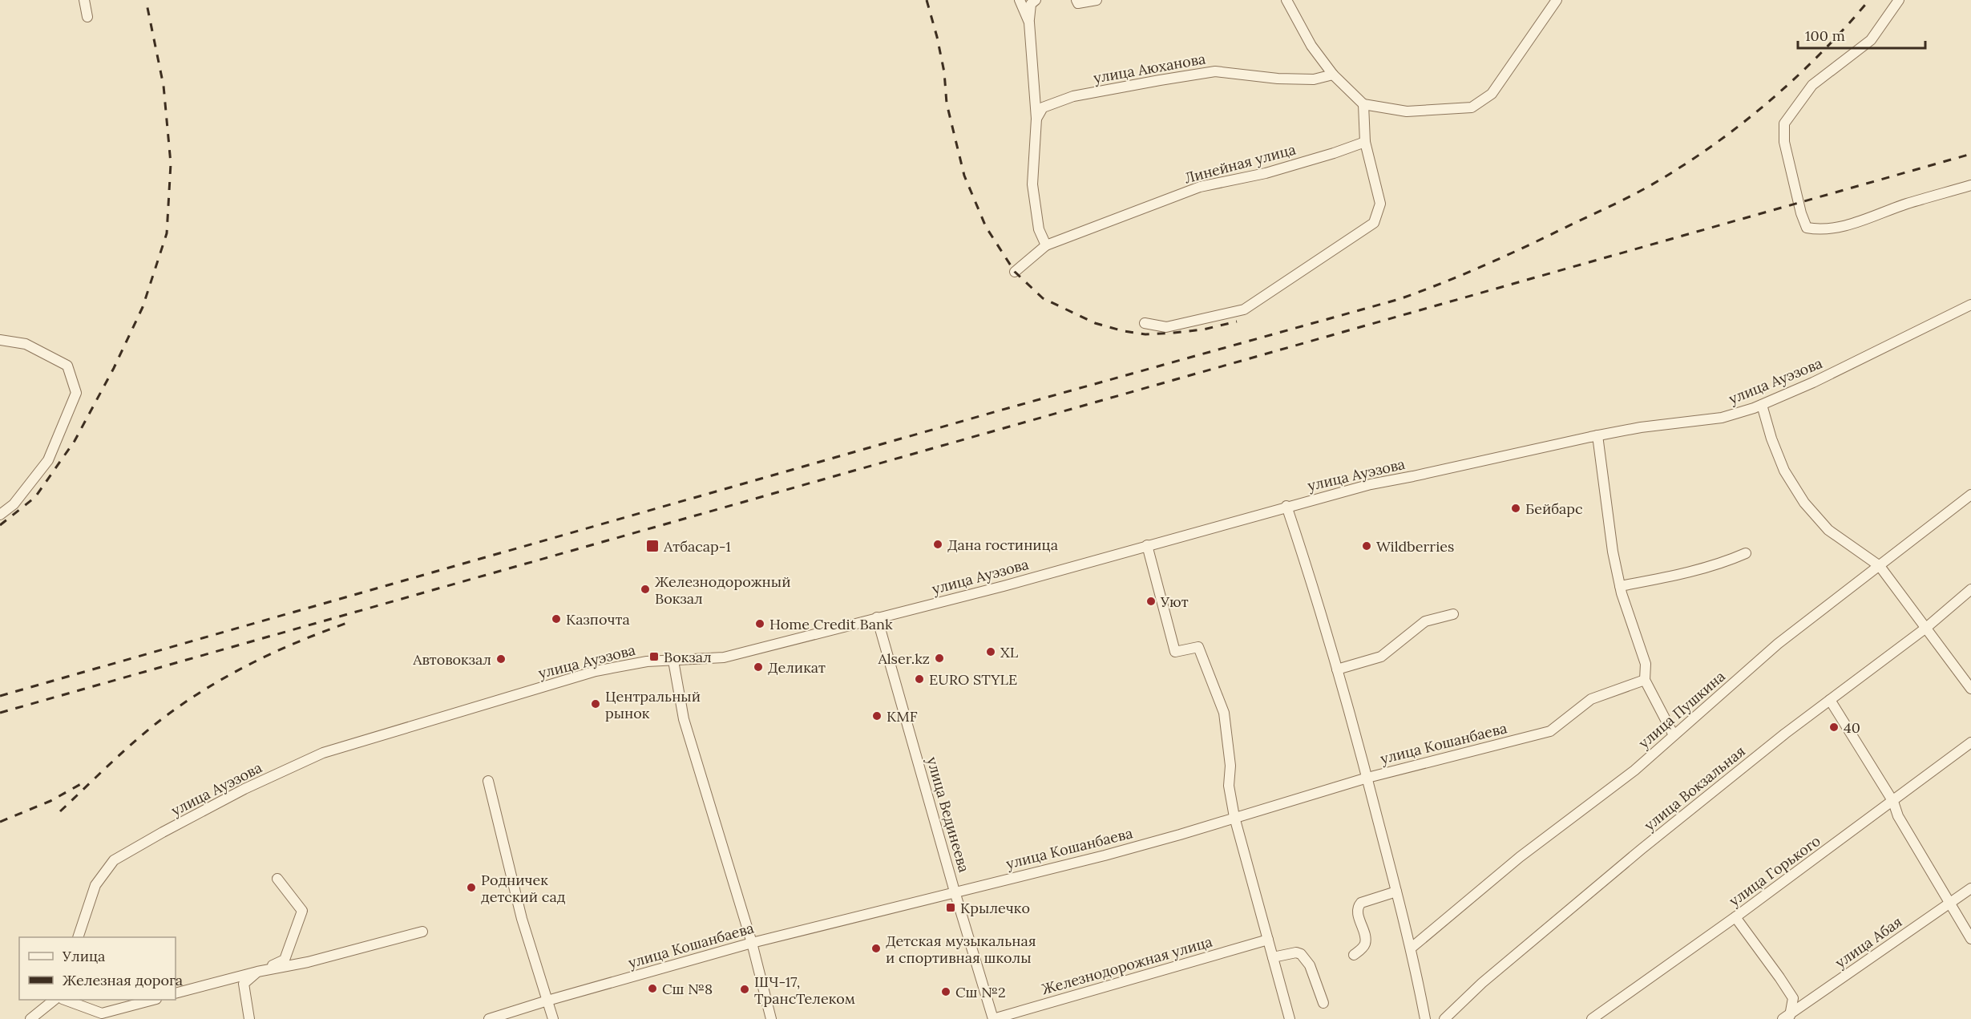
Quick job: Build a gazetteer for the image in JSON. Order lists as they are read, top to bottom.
{
  "streets": {
    "street": [
      "улица Аюханова",
      "Линейная улица",
      "улица Ауэзова",
      "улица Пушкина",
      "улица Кошанбаева",
      "улица Вокзальная",
      "улица Вединеева",
      "улица Горького",
      "улица Абая",
      "Железнодорожная улица"
    ]
  },
  "crossings": [
    ["улица Ауэзова", "улица Вединеева"],
    ["улица Кошанбаева", "улица Вединеева"],
    ["улица Вединеева", "Железнодорожная улица"]
  ],
  "places": {
    "other": [
      "Бейбарс",
      "Дана гостиница",
      "Wildberries",
      "Железнодорожный Вокзал",
      "Уют",
      "Казпочта",
      "Home Credit Bank",
      "XL",
      "Alser.kz",
      "Автовокзал",
      "Деликат",
      "EURO STYLE",
      "Центральный рынок",
      "KMF",
      "40",
      "Родничек детский сад",
      "Детская музыкальная и спортивная школы",
      "Сш №8",
      "ШЧ-17, ТрансТелеком",
      "Сш №2"
    ],
    "transit": ["Атбасар-1", "Вокзал", "Крылечко"]
  },
  "legend": ["Улица", "Железная дорога"],
  "scale_bar": "100 m"
}
